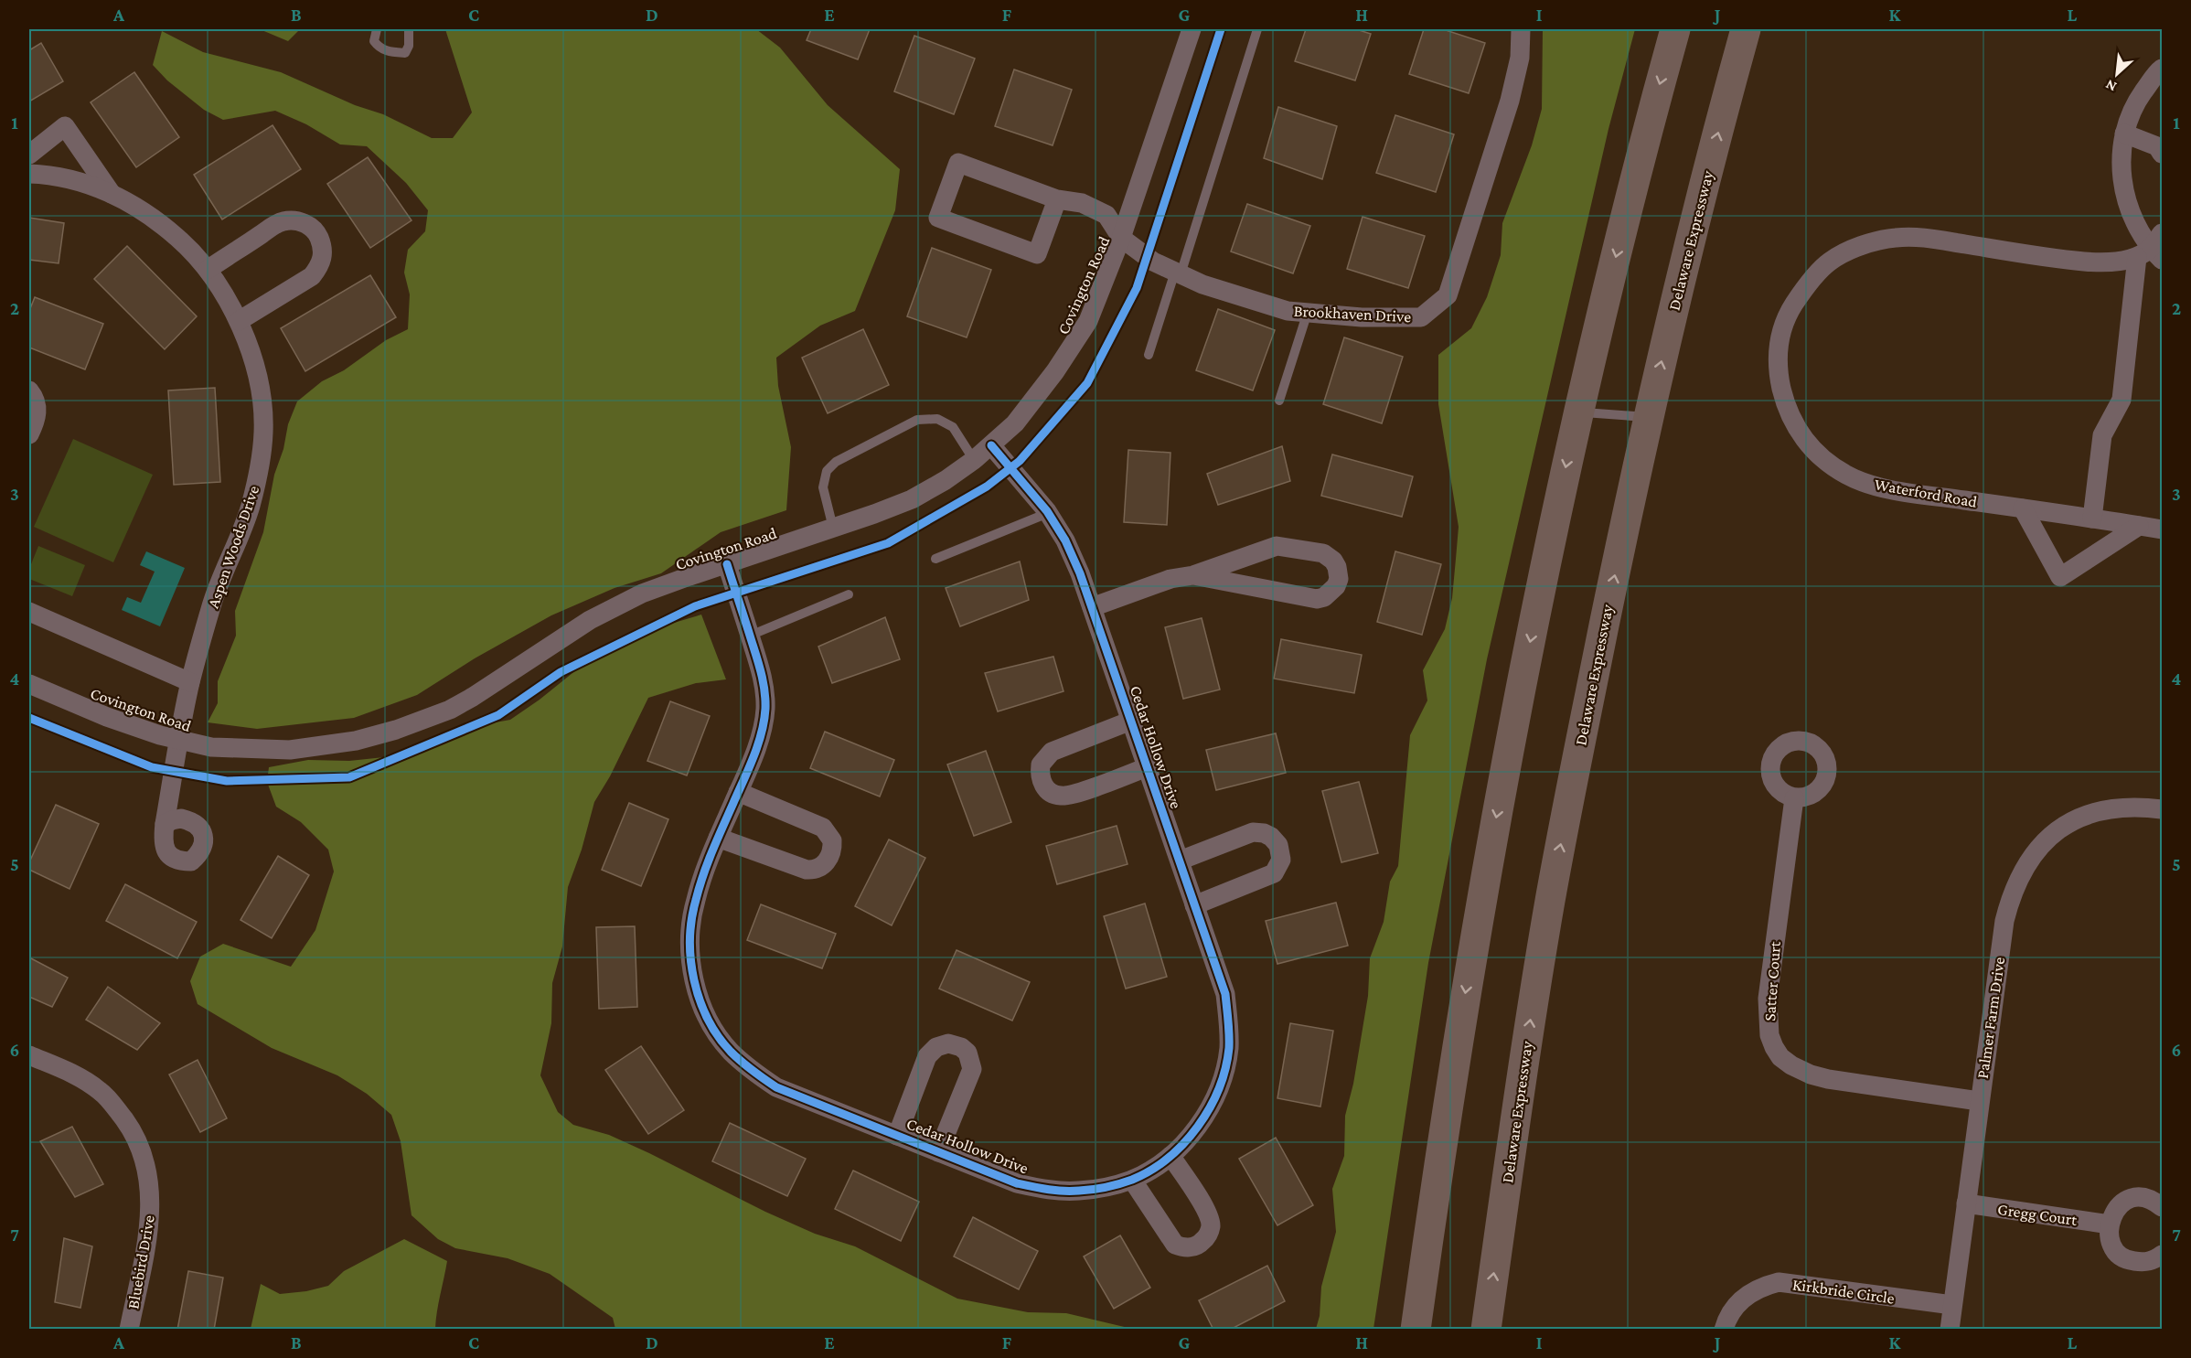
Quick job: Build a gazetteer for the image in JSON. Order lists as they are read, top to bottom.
{
  "streets": {
    "highway": ["Delaware Expressway"],
    "street": [
      "Covington Road",
      "Brookhaven Drive",
      "Waterford Road",
      "Aspen Woods Drive",
      "Cedar Hollow Drive",
      "Satter Court",
      "Palmer Farm Drive",
      "Gregg Court",
      "Bluebird Drive",
      "Kirkbride Circle"
    ]
  },
  "crossings": [
    ["Covington Road", "Brookhaven Drive"],
    ["Covington Road", "Aspen Woods Drive"],
    ["Covington Road", "Cedar Hollow Drive"],
    ["Satter Court", "Palmer Farm Drive"],
    ["Palmer Farm Drive", "Gregg Court"],
    ["Palmer Farm Drive", "Kirkbride Circle"]
  ],
  "north": "bottom left",
  "grid": {
    "columns": [
      "A",
      "B",
      "C",
      "D",
      "E",
      "F",
      "G",
      "H",
      "I",
      "J",
      "K",
      "L"
    ],
    "rows": [
      "1",
      "2",
      "3",
      "4",
      "5",
      "6",
      "7"
    ]
  }
}
